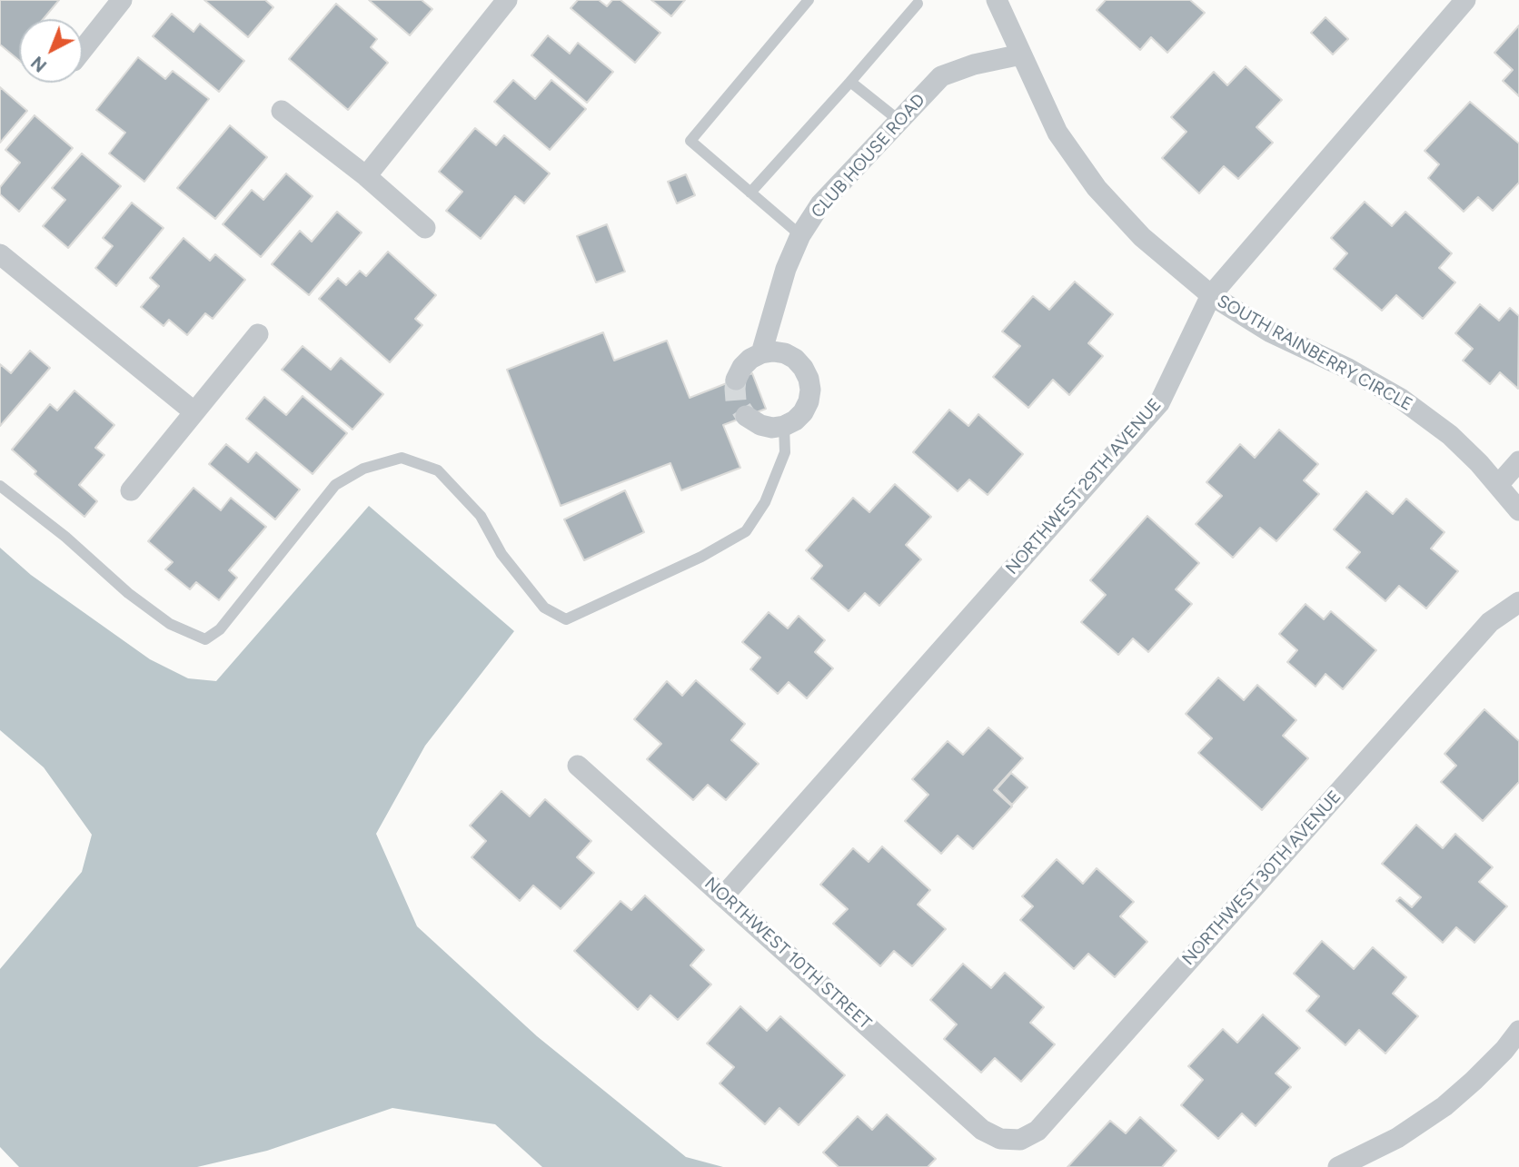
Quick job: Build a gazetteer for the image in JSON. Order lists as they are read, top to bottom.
{
  "streets": {
    "street": [
      "CLUB HOUSE ROAD",
      "SOUTH RAINBERRY CIRCLE",
      "NORTHWEST 29TH AVENUE",
      "NORTHWEST 30TH AVENUE",
      "NORTHWEST 10TH STREET"
    ]
  },
  "crossings": [
    ["CLUB HOUSE ROAD", "SOUTH RAINBERRY CIRCLE"],
    ["SOUTH RAINBERRY CIRCLE", "NORTHWEST 29TH AVENUE"],
    ["NORTHWEST 29TH AVENUE", "NORTHWEST 10TH STREET"],
    ["NORTHWEST 30TH AVENUE", "NORTHWEST 10TH STREET"]
  ],
  "north": "bottom left"
}
